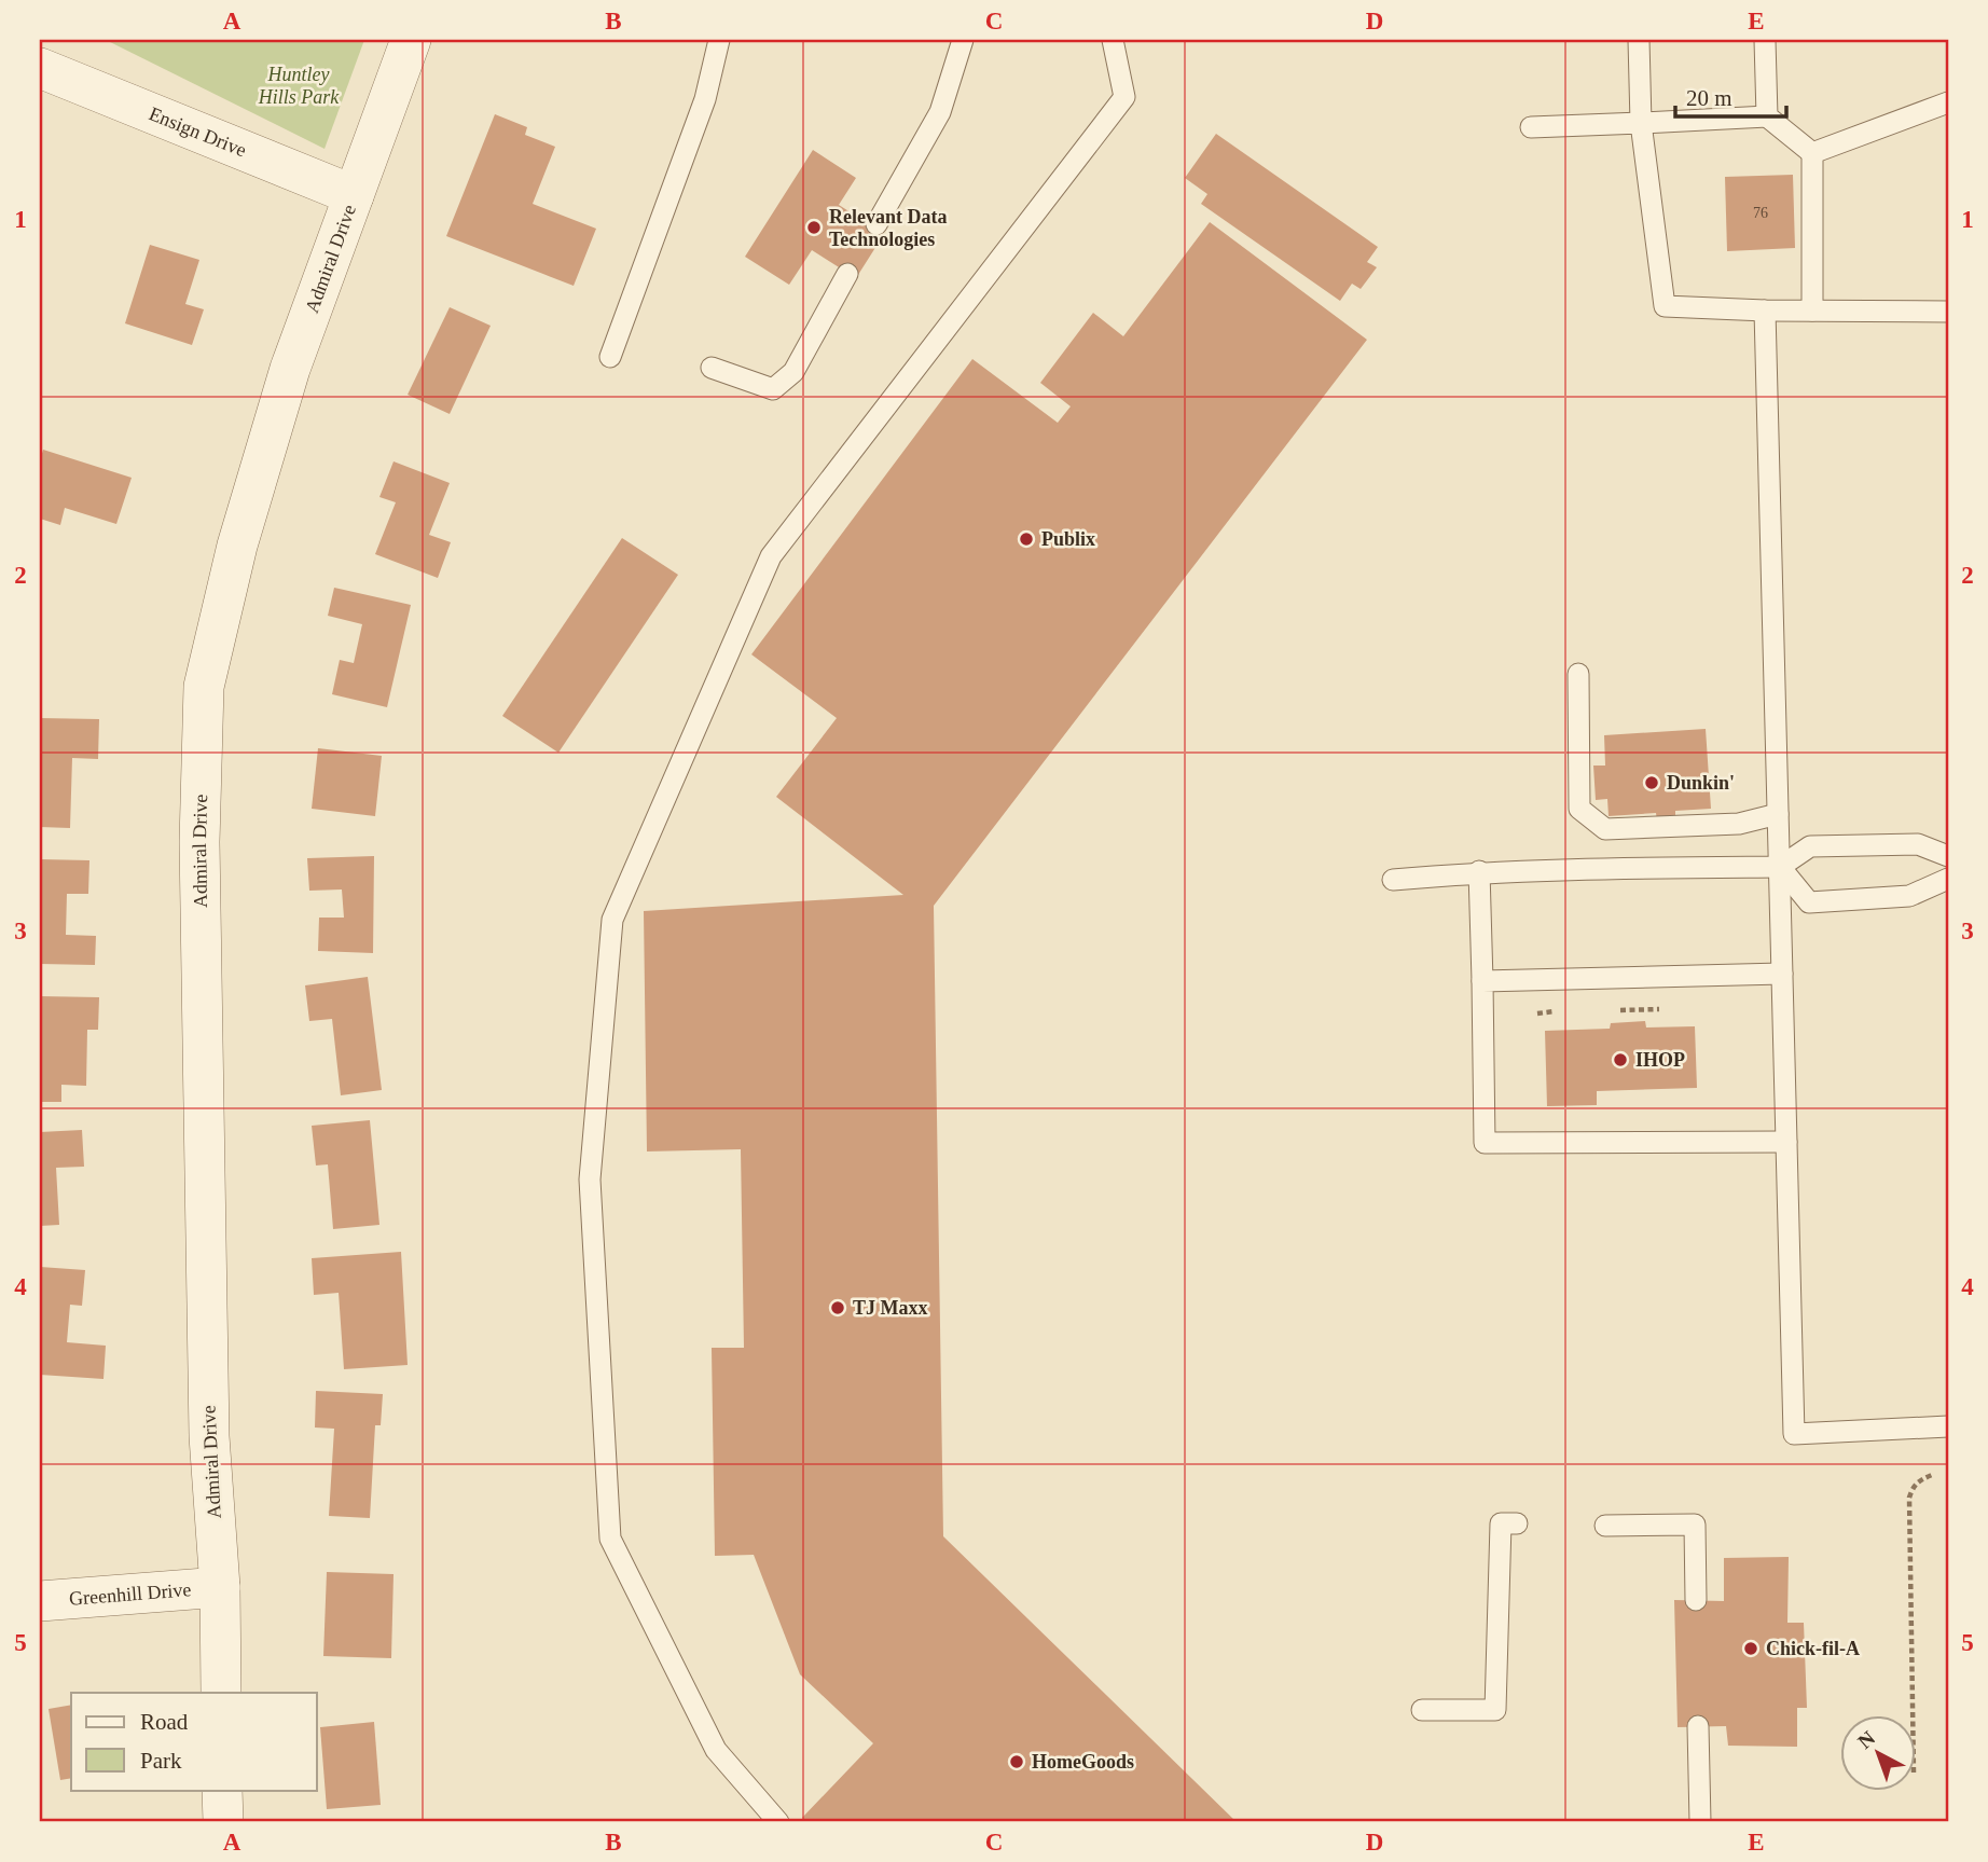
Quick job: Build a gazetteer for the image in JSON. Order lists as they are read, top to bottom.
{
  "streets": {
    "street": ["Ensign Drive", "Admiral Drive", "Greenhill Drive"]
  },
  "crossings": [
    ["Ensign Drive", "Admiral Drive"],
    ["Admiral Drive", "Greenhill Drive"]
  ],
  "parks": ["Huntley Hills Park"],
  "places": [
    "Relevant Data Technologies",
    "Publix",
    "Dunkin'",
    "IHOP",
    "TJ Maxx",
    "Chick-fil-A",
    "HomeGoods"
  ],
  "house_numbers": ["76"],
  "legend": ["Road", "Park"],
  "scale_bar": "20 m",
  "north": "top left",
  "grid": {
    "columns": [
      "A",
      "B",
      "C",
      "D",
      "E"
    ],
    "rows": [
      "1",
      "2",
      "3",
      "4",
      "5"
    ]
  }
}
